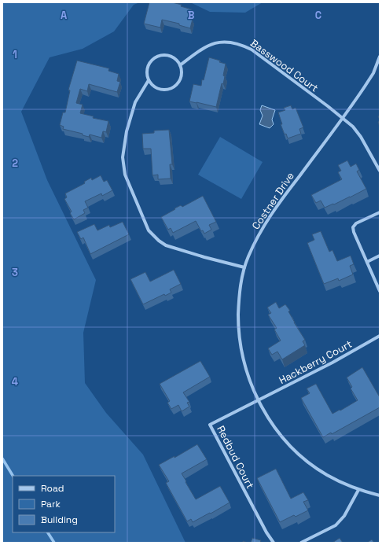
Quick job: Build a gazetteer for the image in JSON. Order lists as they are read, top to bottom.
{
  "streets": {
    "street": [
      "Basswood Court",
      "Costner Drive",
      "Hackberry Court",
      "Redbud Court"
    ]
  },
  "crossings": [
    ["Basswood Court", "Costner Drive"],
    ["Costner Drive", "Hackberry Court"],
    ["Costner Drive", "Redbud Court"],
    ["Hackberry Court", "Redbud Court"]
  ],
  "legend": ["Road", "Park", "Building"],
  "grid": {
    "columns": ["A", "B", "C"],
    "rows": [
      "1",
      "2",
      "3",
      "4"
    ]
  }
}
